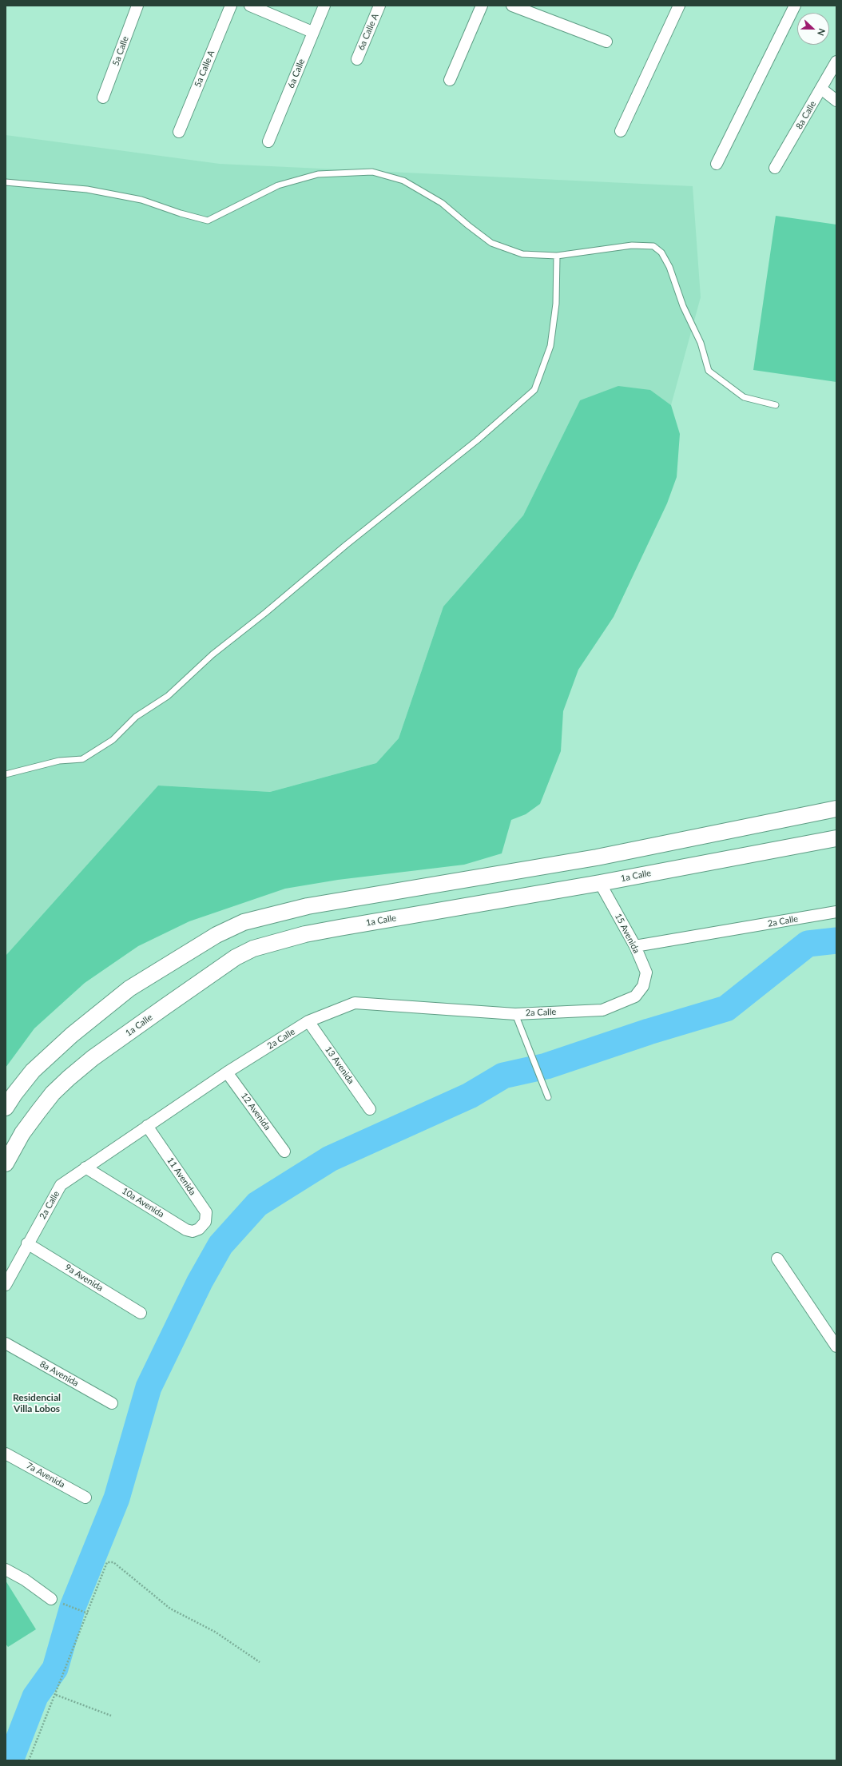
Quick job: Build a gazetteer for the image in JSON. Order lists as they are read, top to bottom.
{
  "streets": {
    "main road": ["1a Calle"],
    "street": [
      "6a Calle A",
      "5a Calle",
      "5a Calle A",
      "6a Calle",
      "8a Calle",
      "2a Calle",
      "15 Avenida",
      "13 Avenida",
      "12 Avenida",
      "11 Avenida",
      "10a Avenida",
      "9a Avenida",
      "8a Avenida",
      "7a Avenida"
    ]
  },
  "crossings": [
    ["1a Calle", "15 Avenida"],
    ["2a Calle", "15 Avenida"],
    ["2a Calle", "13 Avenida"],
    ["2a Calle", "12 Avenida"],
    ["2a Calle", "11 Avenida"],
    ["2a Calle", "10a Avenida"],
    ["2a Calle", "9a Avenida"],
    ["11 Avenida", "10a Avenida"]
  ],
  "districts": ["Residencial Villa Lobos"],
  "north": "right"
}
